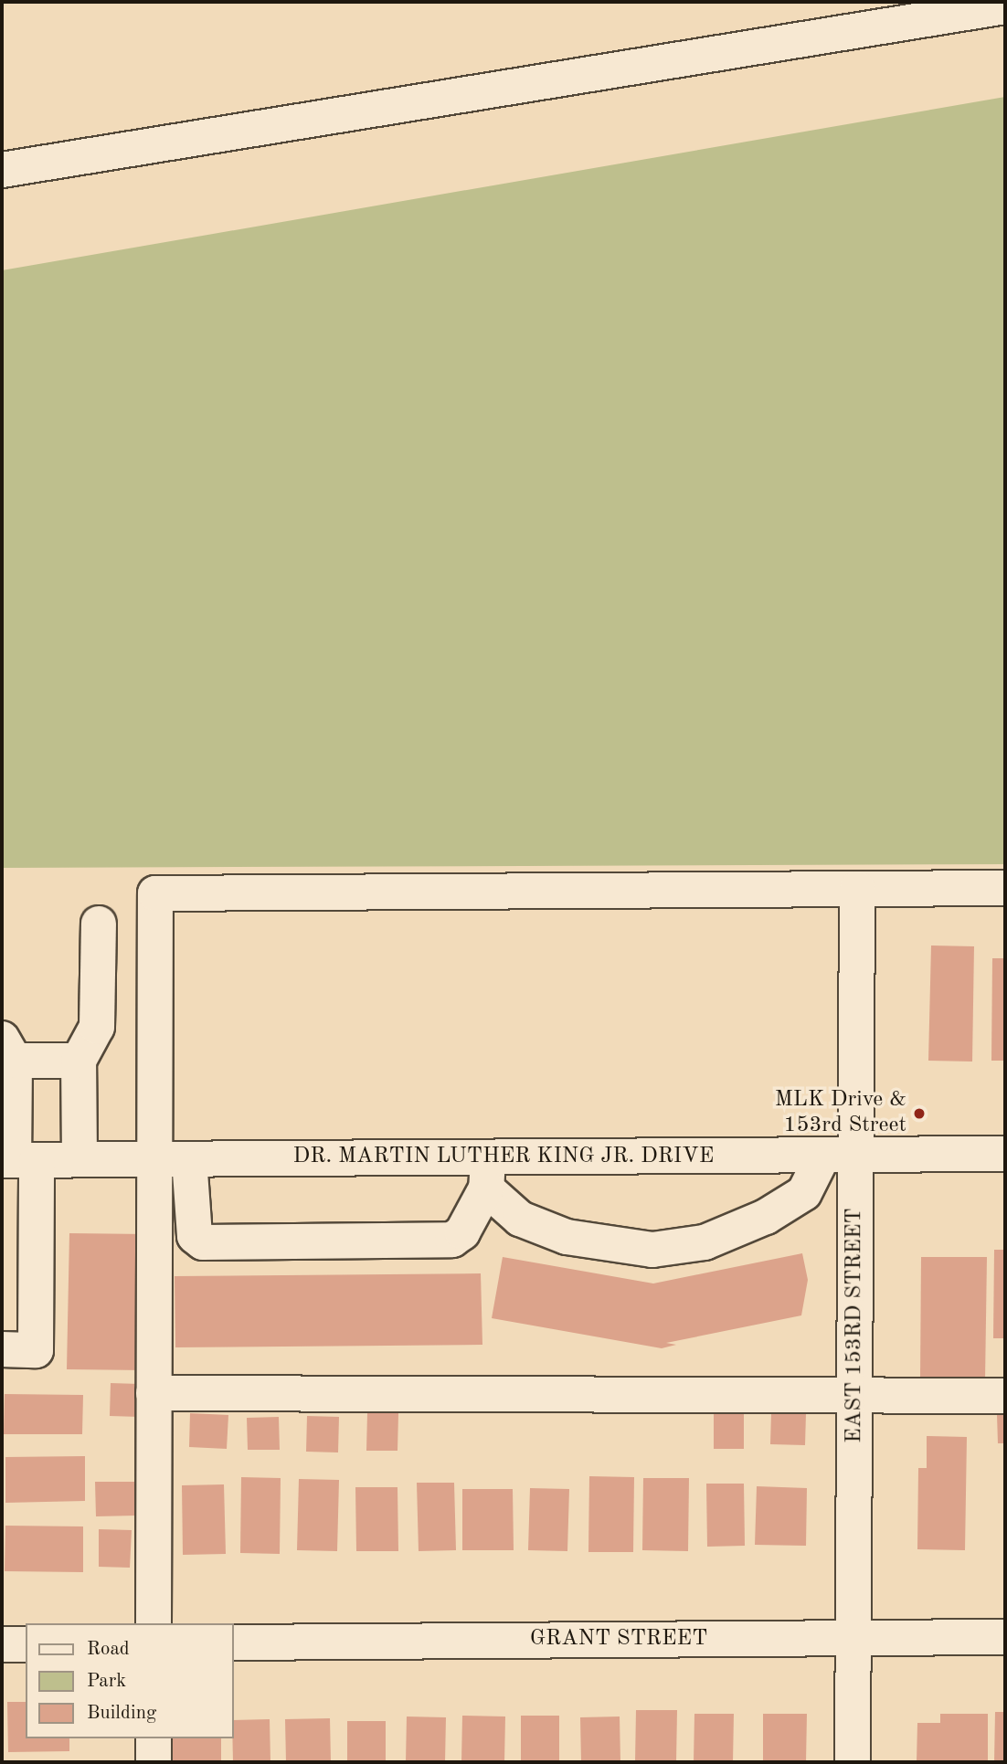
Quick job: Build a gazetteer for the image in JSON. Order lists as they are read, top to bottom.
{
  "streets": {
    "street": ["DR. MARTIN LUTHER KING JR. DRIVE", "EAST 153RD STREET", "GRANT STREET"]
  },
  "crossings": [
    ["DR. MARTIN LUTHER KING JR. DRIVE", "EAST 153RD STREET"],
    ["EAST 153RD STREET", "GRANT STREET"]
  ],
  "places": ["MLK Drive & 153rd Street"],
  "legend": ["Road", "Park", "Building"]
}
